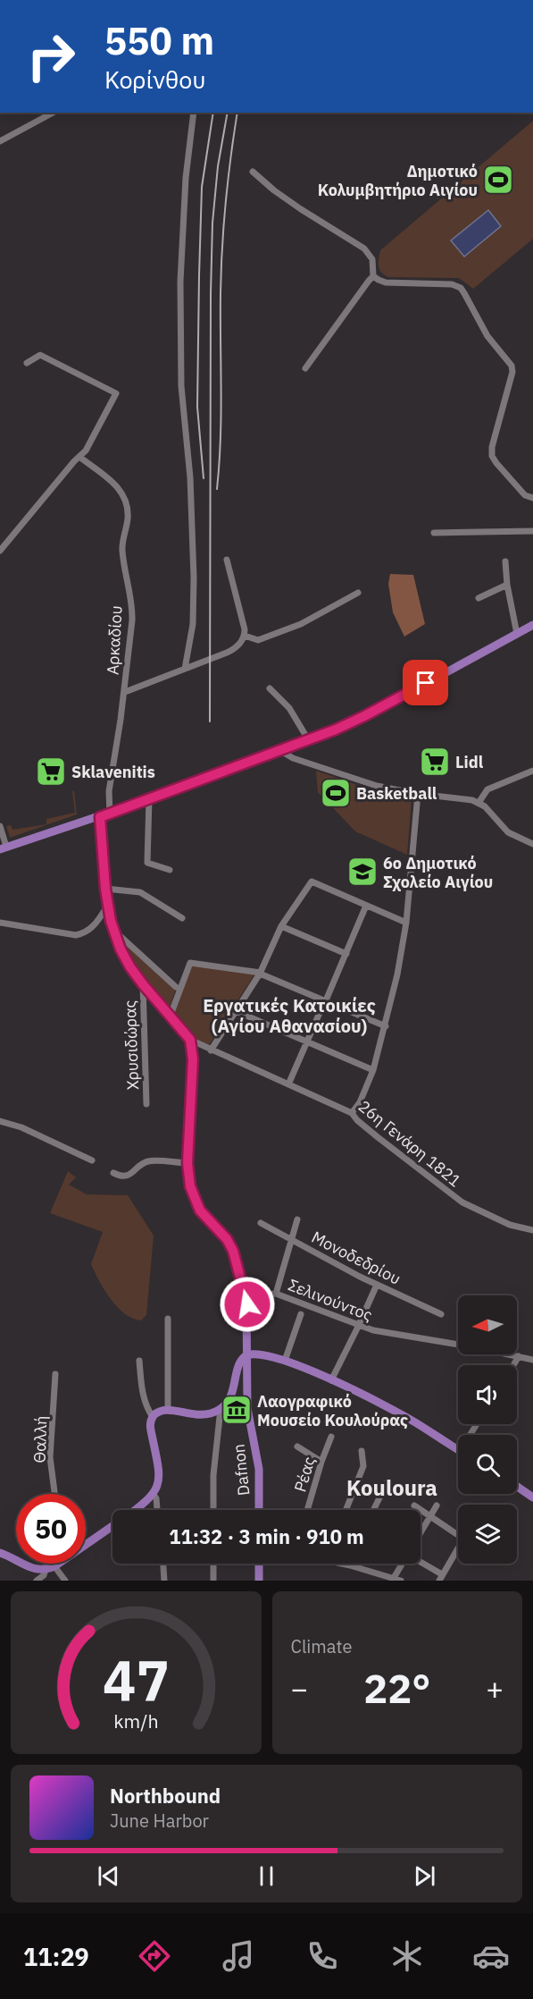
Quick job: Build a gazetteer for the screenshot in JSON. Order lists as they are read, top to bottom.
{
  "streets": {
    "main road": ["Dafnon"],
    "street": [
      "Αρκαδίου",
      "Χρυσιδώρας",
      "26η Γενάρη 1821",
      "Μονοδεδρίου",
      "Σελινούντος",
      "Θαλλή",
      "Ρέας"
    ]
  },
  "crossings": [
    ["26η Γενάρη 1821", "Dafnon"],
    ["Σελινούντος", "Dafnon"]
  ],
  "districts": ["Εργατικές Κατοικίες (Αγίου Αθανασίου)", "Kouloura"],
  "places": {
    "sports": ["Δημοτικό Κολυμβητήριο Αιγίου", "Basketball"],
    "supermarket": ["Lidl", "Sklavenitis"],
    "school or university": ["6ο Δημοτικό Σχολείο Αιγίου"],
    "museum": ["Λαογραφικό Μουσείο Κουλούρας"]
  },
  "north": "left",
  "page": {
    "turn": ["550 m", "Κορίνθου"],
    "limit": "50",
    "trip": "11:32 · 3 min · 910 m",
    "tile": "Climate",
    "heat": ["−", "22°", "+"],
    "song": ["Northbound", "June Harbor"],
    "tabs": "11:29",
    "gauge": ["47", "km/h"]
  }
}
